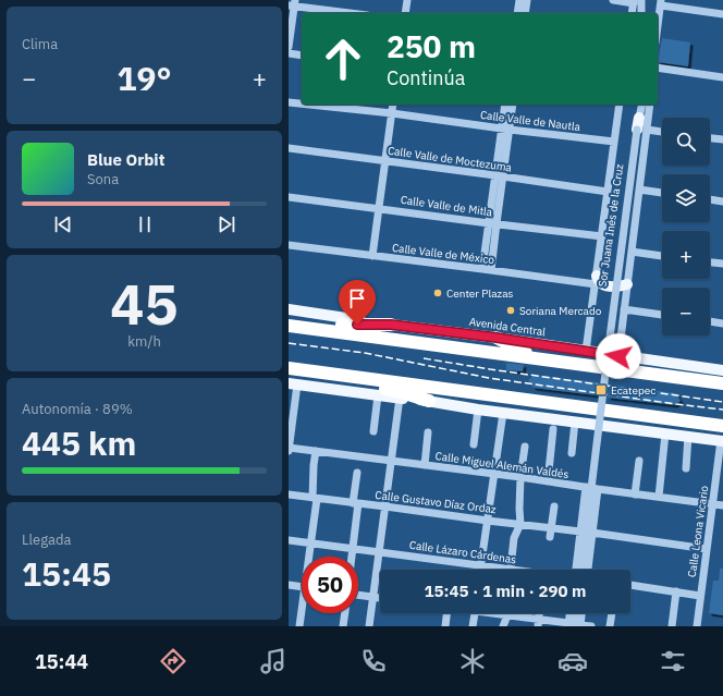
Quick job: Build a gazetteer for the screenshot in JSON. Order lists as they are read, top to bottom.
{
  "streets": {
    "main road": ["Sor Juana Inés de la Cruz", "Avenida Central"],
    "street": [
      "Calle Valle de Nautla",
      "Calle Valle de Moctezuma",
      "Calle Valle de Mitla",
      "Calle Valle de México",
      "Calle Miguel Alemán Valdés",
      "Calle Gustavo Díaz Ordaz",
      "Calle Leona Vicario",
      "Calle Lázaro Cárdenas"
    ]
  },
  "crossings": [
    ["Calle Miguel Alemán Valdés", "Calle Leona Vicario"]
  ],
  "places": {
    "other": ["Center Plazas", "Soriana Mercado"],
    "transit": ["Ecatepec"]
  },
  "page": {
    "tile": [
      "Clima",
      ["45", "km/h"],
      ["Autonomía · 89%", "445 km"],
      ["Llegada", "15:45"]
    ],
    "turn": ["250 m", "Continúa"],
    "heat": ["−", "19°", "+"],
    "map_buttons": ["+", "−"],
    "song": ["Blue Orbit", "Sona"],
    "limit": "50",
    "trip": "15:45 · 1 min · 290 m",
    "tabs": "15:44"
  }
}
